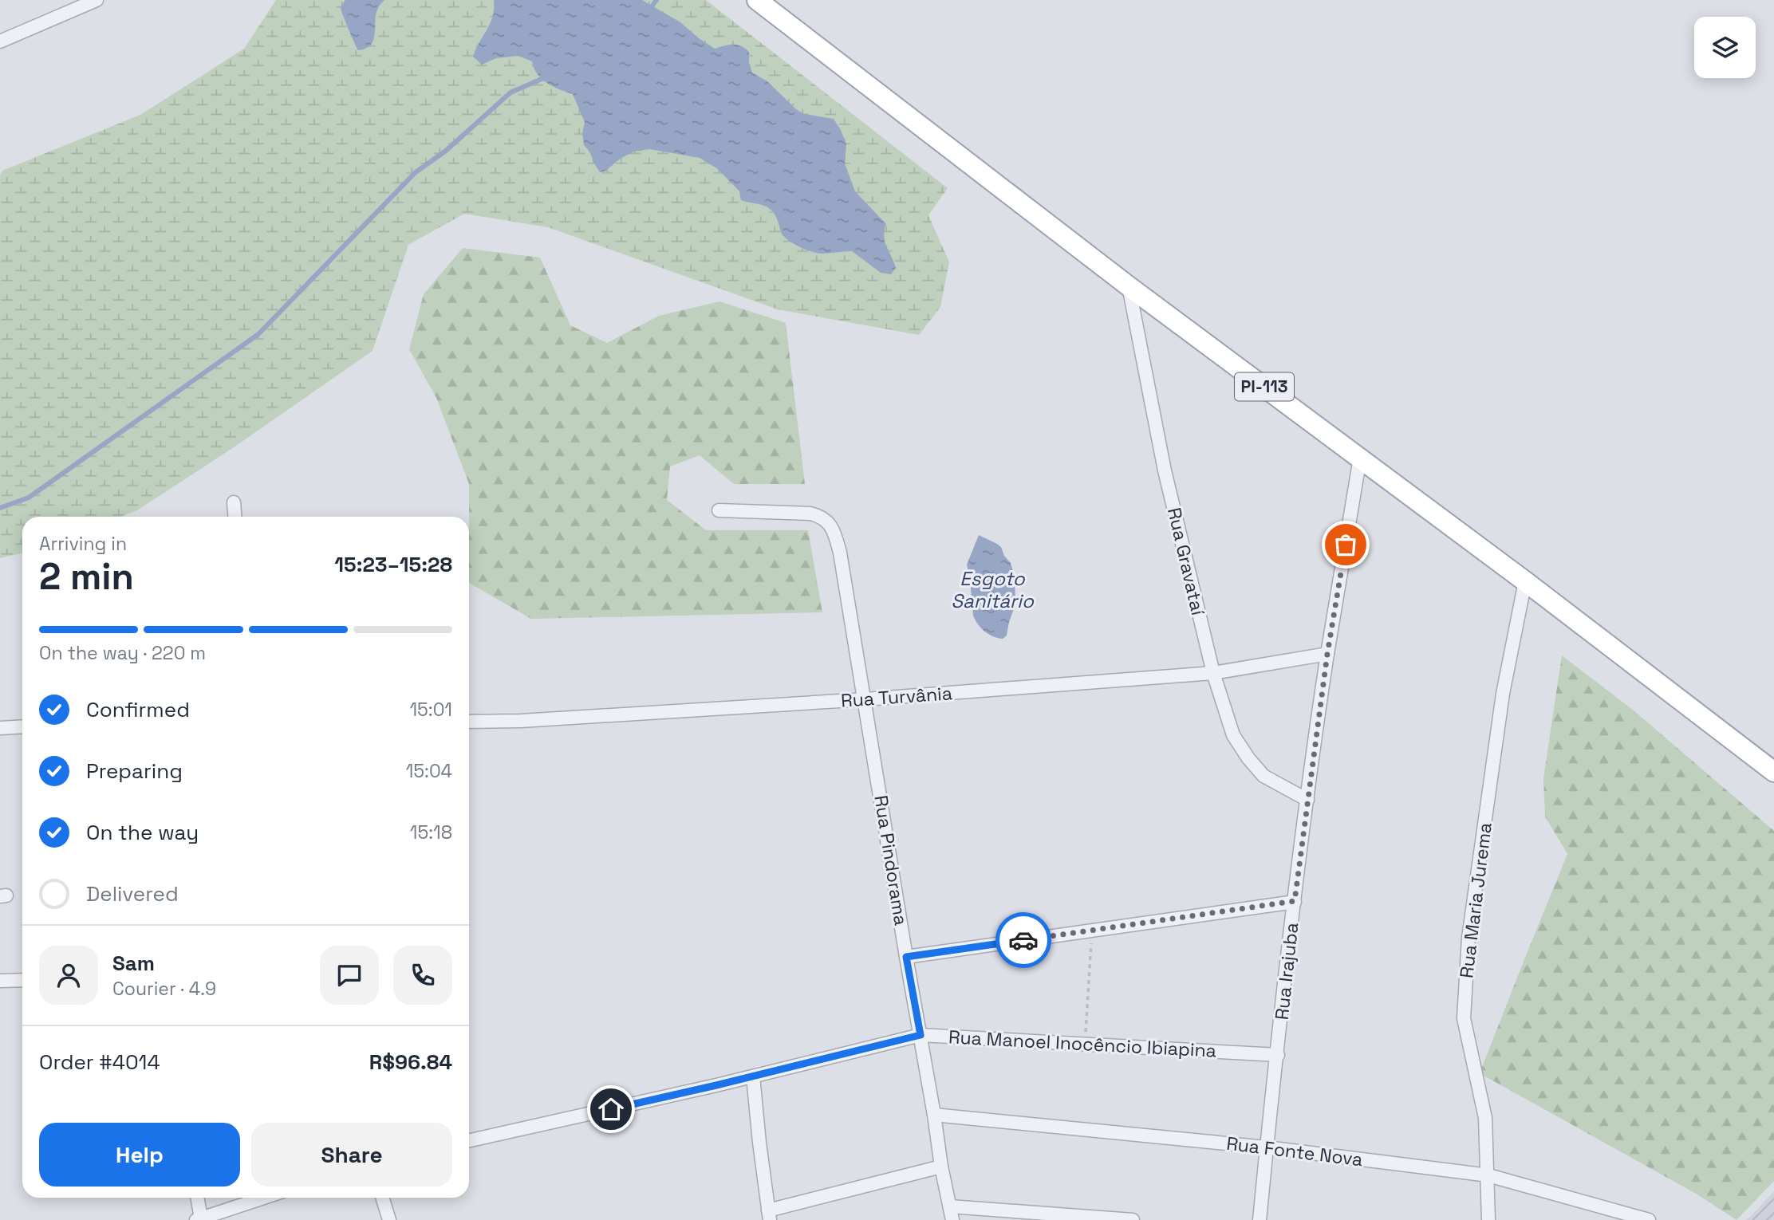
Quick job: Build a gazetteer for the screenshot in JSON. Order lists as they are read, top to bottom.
{
  "streets": {
    "main road": ["PI-113"],
    "street": [
      "Rua Gravataí",
      "Rua Turvânia",
      "Rua Pindorama",
      "Rua Maria Jurema",
      "Rua Irajuba",
      "Rua Manoel Inocêncio Ibiapina",
      "Rua Fonte Nova"
    ]
  },
  "crossings": [
    ["PI-113", "Rua Gravataí"],
    ["PI-113", "Rua Maria Jurema"],
    ["PI-113", "Rua Irajuba"],
    ["Rua Gravataí", "Rua Turvânia"],
    ["Rua Gravataí", "Rua Irajuba"],
    ["Rua Turvânia", "Rua Pindorama"],
    ["Rua Turvânia", "Rua Irajuba"],
    ["Rua Pindorama", "Rua Manoel Inocêncio Ibiapina"],
    ["Rua Pindorama", "Rua Fonte Nova"],
    ["Rua Maria Jurema", "Rua Fonte Nova"],
    ["Rua Irajuba", "Rua Manoel Inocêncio Ibiapina"],
    ["Rua Irajuba", "Rua Fonte Nova"]
  ],
  "water": ["Esgoto Sanitário"],
  "page": {
    "heading": ["2 min", "Arriving in", "15:23–15:28"],
    "panel": [
      "Sam",
      "Courier · 4.9",
      "Order #4014",
      "R$96.84"
    ],
    "bar": "On the way · 220 m",
    "list": [
      ["Confirmed", "15:01"],
      ["Preparing", "15:04"],
      ["On the way", "15:18"],
      "Delivered"
    ],
    "buttons": ["Help", "Share"]
  }
}
